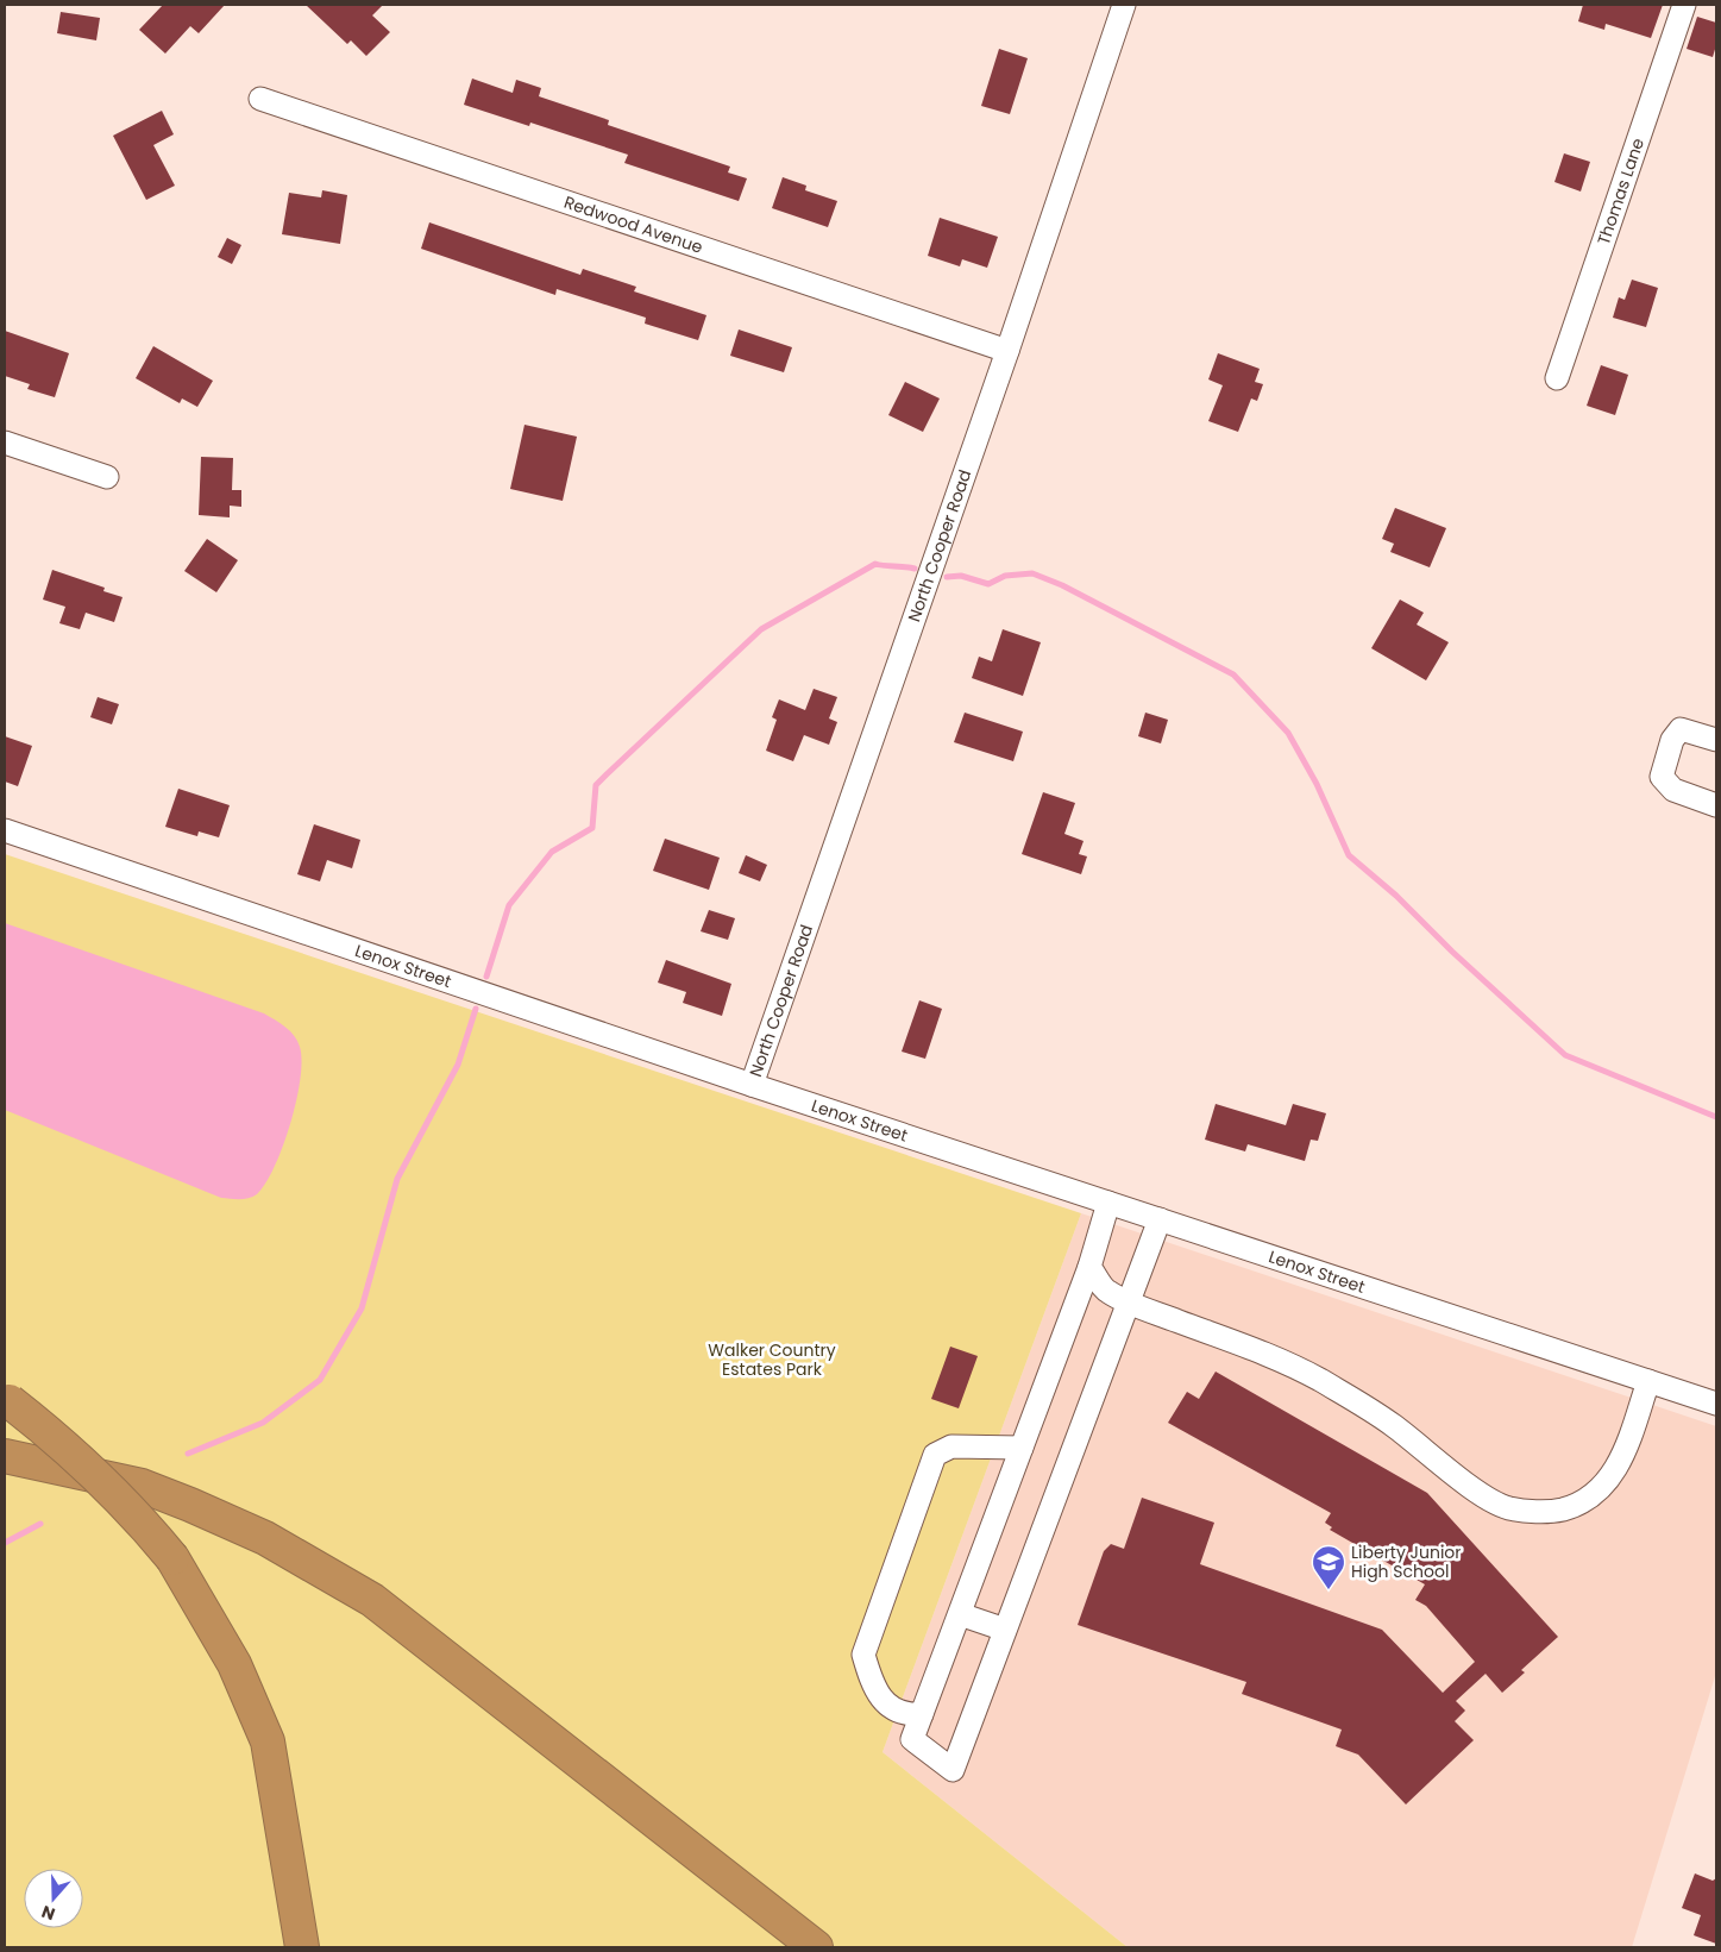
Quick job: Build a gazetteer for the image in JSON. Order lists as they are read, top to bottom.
{
  "streets": {
    "street": [
      "Thomas Lane",
      "Redwood Avenue",
      "North Cooper Road",
      "Lenox Street"
    ]
  },
  "crossings": [
    ["Redwood Avenue", "North Cooper Road"],
    ["North Cooper Road", "Lenox Street"]
  ],
  "parks": ["Walker Country Estates Park"],
  "places": {
    "school or university": ["Liberty Junior High School"]
  },
  "north": "bottom"
}
